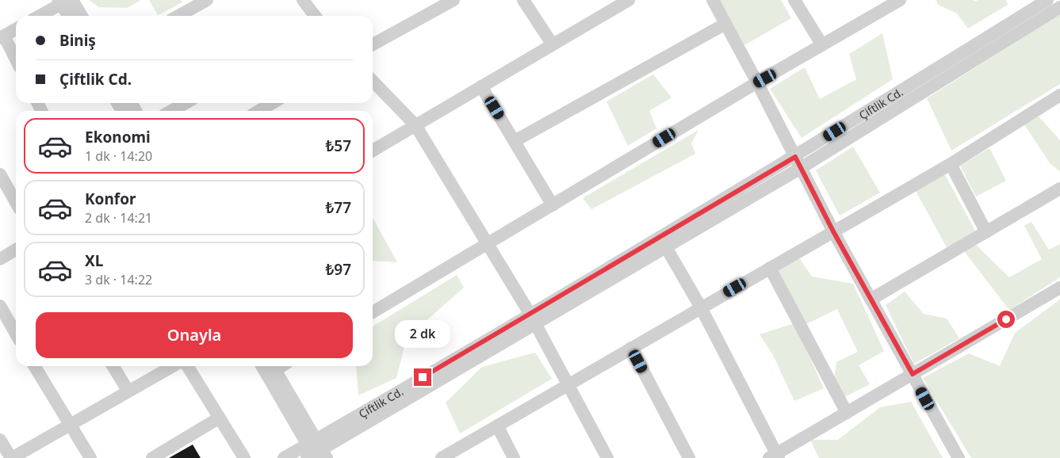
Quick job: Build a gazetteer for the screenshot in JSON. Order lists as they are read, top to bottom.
{
  "streets": {
    "street": ["Çiftlik Cd."]
  },
  "page": {
    "banner": ["Biniş", "Çiftlik Cd."],
    "list": [
      {
        "name": "Ekonomi",
        "note": "1 dk · 14:20",
        "value": "₺57"
      },
      {
        "name": "Konfor",
        "note": "2 dk · 14:21",
        "value": "₺77"
      },
      {
        "name": "XL",
        "note": "3 dk · 14:22",
        "value": "₺97"
      }
    ],
    "buttons": "Onayla",
    "bubble": "2 dk"
  }
}
